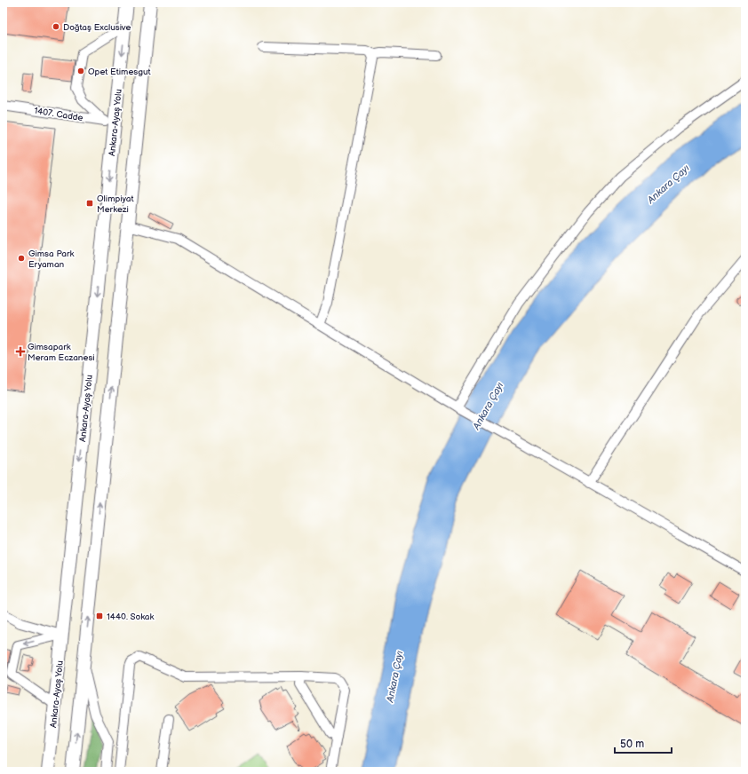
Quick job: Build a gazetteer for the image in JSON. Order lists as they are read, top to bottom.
{
  "streets": {
    "highway": ["Ankara-Ayaş Yolu"],
    "street": ["1407. Cadde"]
  },
  "crossings": [
    ["1407. Cadde", "Ankara-Ayaş Yolu"]
  ],
  "water": ["Ankara Çayı"],
  "places": {
    "other": ["Doğtaş Exclusive", "Opet Etimesgut", "Gimsa Park Eryaman"],
    "transit": ["Olimpiyat Merkezi", "1440. Sokak"],
    "health": ["Gimsapark Meram Eczanesi"]
  },
  "scale_bar": "50 m"
}
